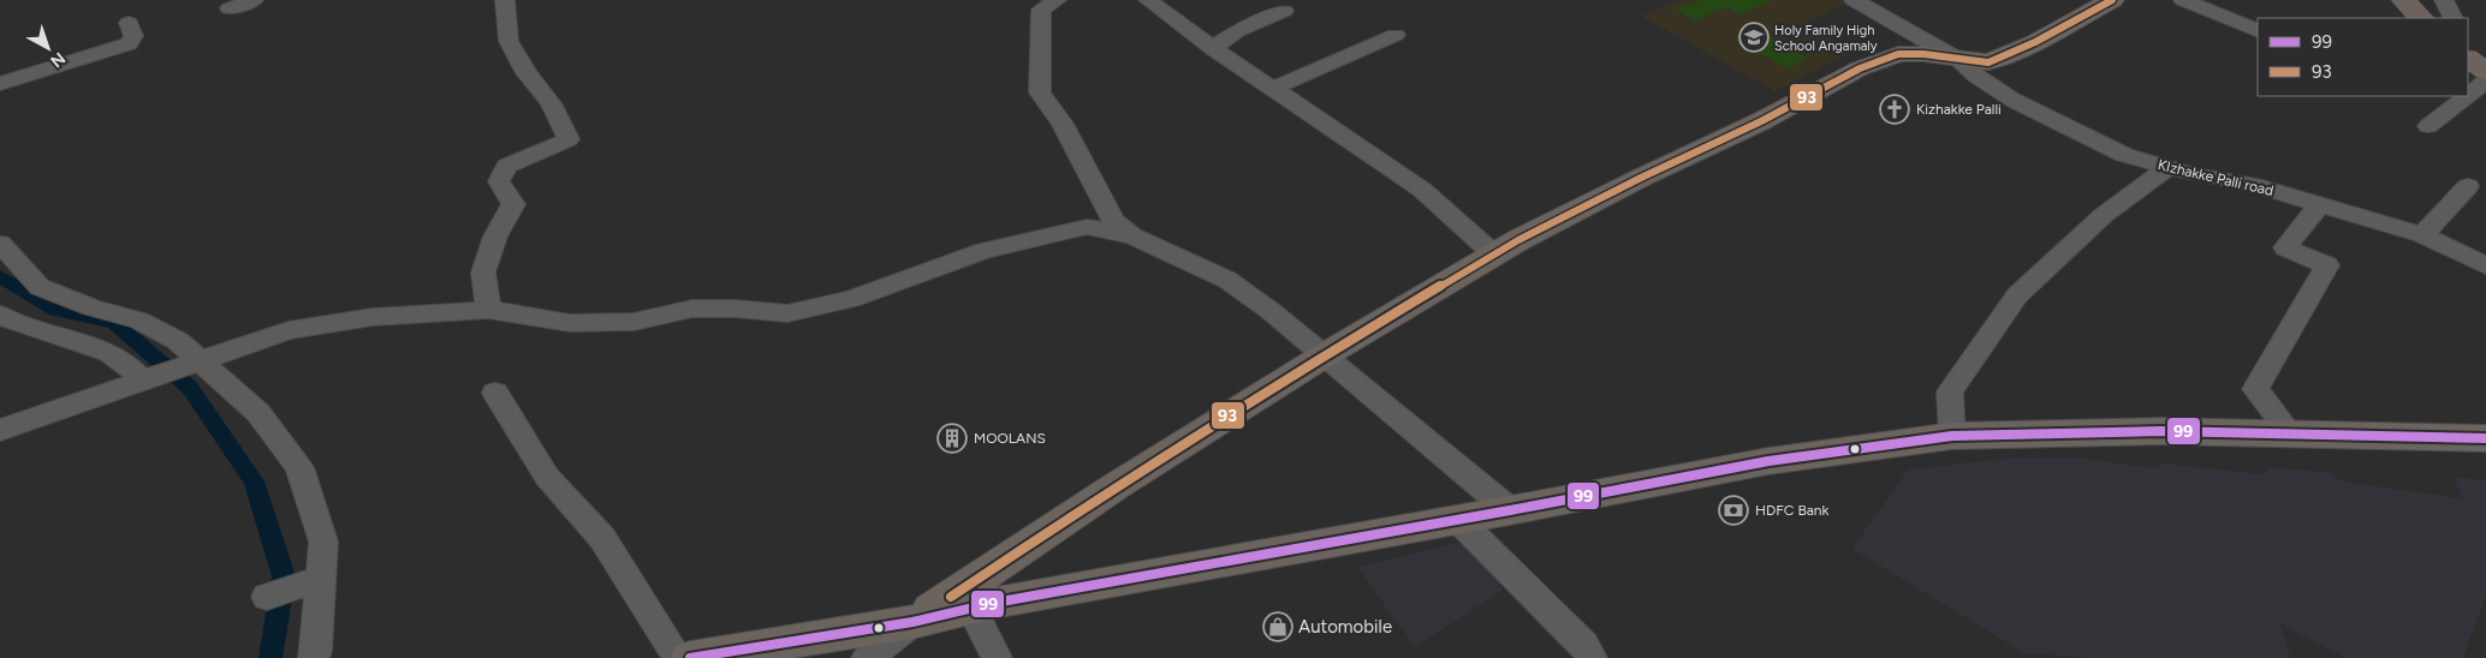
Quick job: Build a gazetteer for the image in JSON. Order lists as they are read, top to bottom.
{
  "streets": {
    "street": ["KIzhakke Palli road"]
  },
  "places": {
    "school or university": ["Holy Family High School Angamaly"],
    "church": ["Kizhakke Palli"],
    "building": ["MOOLANS"],
    "bank": ["HDFC Bank"],
    "shop": ["Automobile"]
  },
  "lines": ["transit line 93", "transit line 99"],
  "legend": ["99", "93"],
  "north": "bottom right"
}
